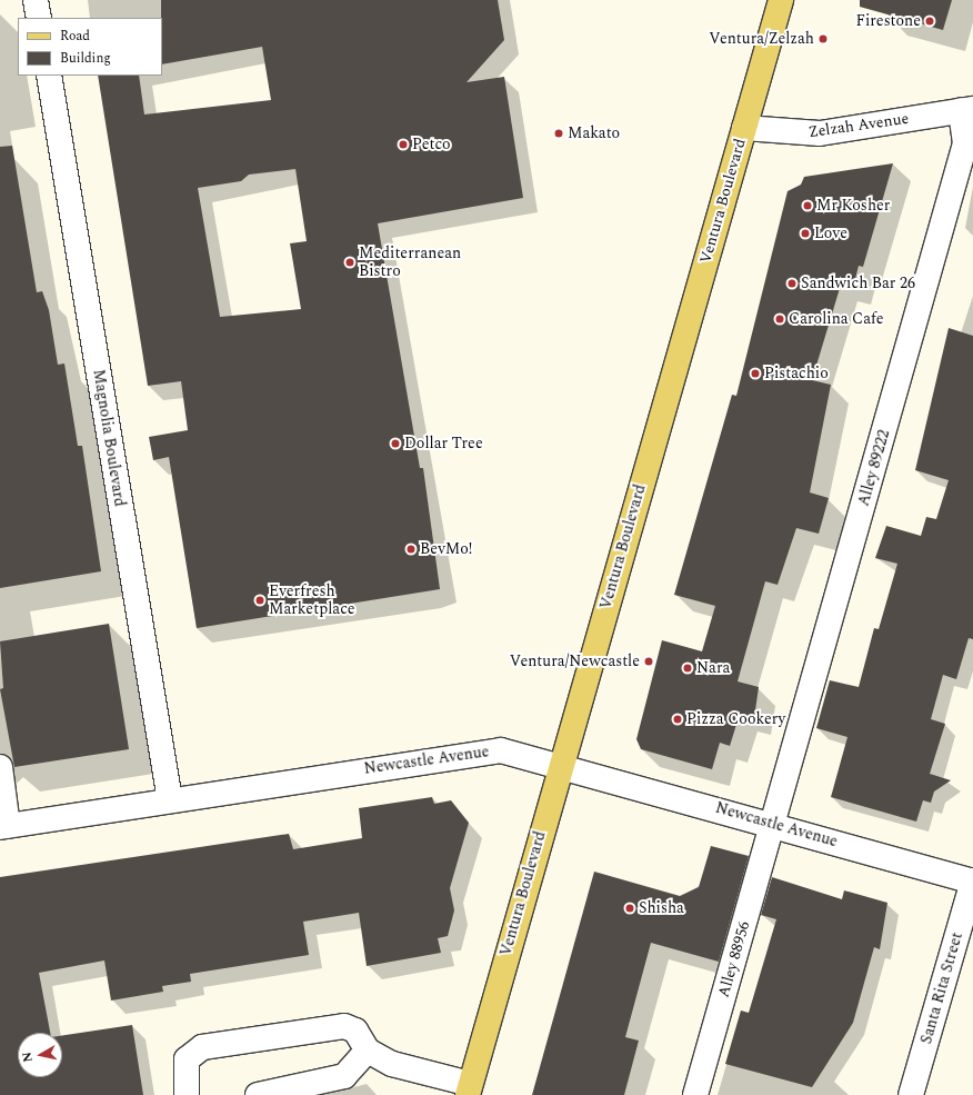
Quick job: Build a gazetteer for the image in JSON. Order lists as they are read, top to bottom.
{
  "streets": {
    "main road": ["Ventura Boulevard"],
    "street": [
      "Zelzah Avenue",
      "Magnolia Boulevard",
      "Alley 89222",
      "Newcastle Avenue",
      "Alley 88956",
      "Santa Rita Street"
    ]
  },
  "crossings": [
    ["Zelzah Avenue", "Ventura Boulevard"],
    ["Zelzah Avenue", "Alley 89222"],
    ["Ventura Boulevard", "Newcastle Avenue"],
    ["Magnolia Boulevard", "Newcastle Avenue"],
    ["Alley 89222", "Newcastle Avenue"],
    ["Alley 89222", "Alley 88956"],
    ["Newcastle Avenue", "Alley 88956"],
    ["Newcastle Avenue", "Santa Rita Street"]
  ],
  "places": [
    "Firestone",
    "Ventura/Zelzah",
    "Makato",
    "Petco",
    "Mr Kosher",
    "Love",
    "Mediterranean Bistro",
    "Sandwich Bar 26",
    "Carolina Cafe",
    "Pistachio",
    "Dollar Tree",
    "BevMo!",
    "Everfresh Marketplace",
    "Ventura/Newcastle",
    "Nara",
    "Pizza Cookery",
    "Shisha"
  ],
  "legend": ["Road", "Building"],
  "north": "left"
}
